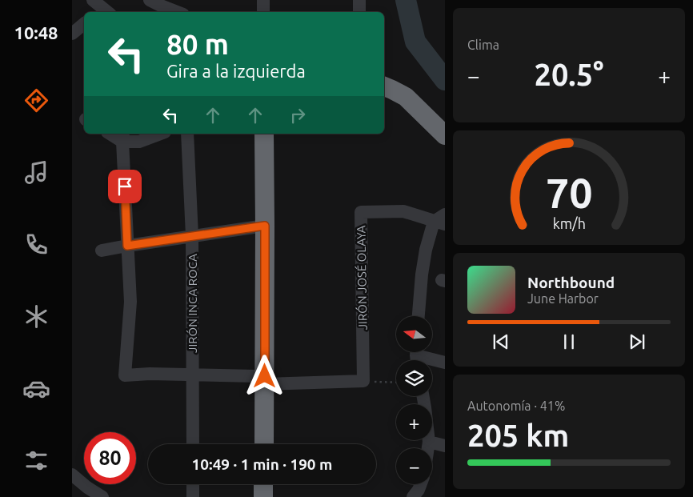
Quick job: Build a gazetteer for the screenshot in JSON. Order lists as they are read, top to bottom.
{
  "streets": {
    "street": ["JIRÓN JOSÉ OLAYA", "JIRÓN INCA ROCA"]
  },
  "north": "left",
  "page": {
    "tabs": "10:48",
    "tile": [
      "Clima",
      ["Autonomía · 41%", "205 km"]
    ],
    "turn": ["80 m", "Gira a la izquierda"],
    "heat": ["−", "20.5°", "+"],
    "song": ["Northbound", "June Harbor"],
    "map_buttons": ["+", "−"],
    "limit": "80",
    "trip": "10:49 · 1 min · 190 m",
    "gauge": ["70", "km/h"]
  }
}
